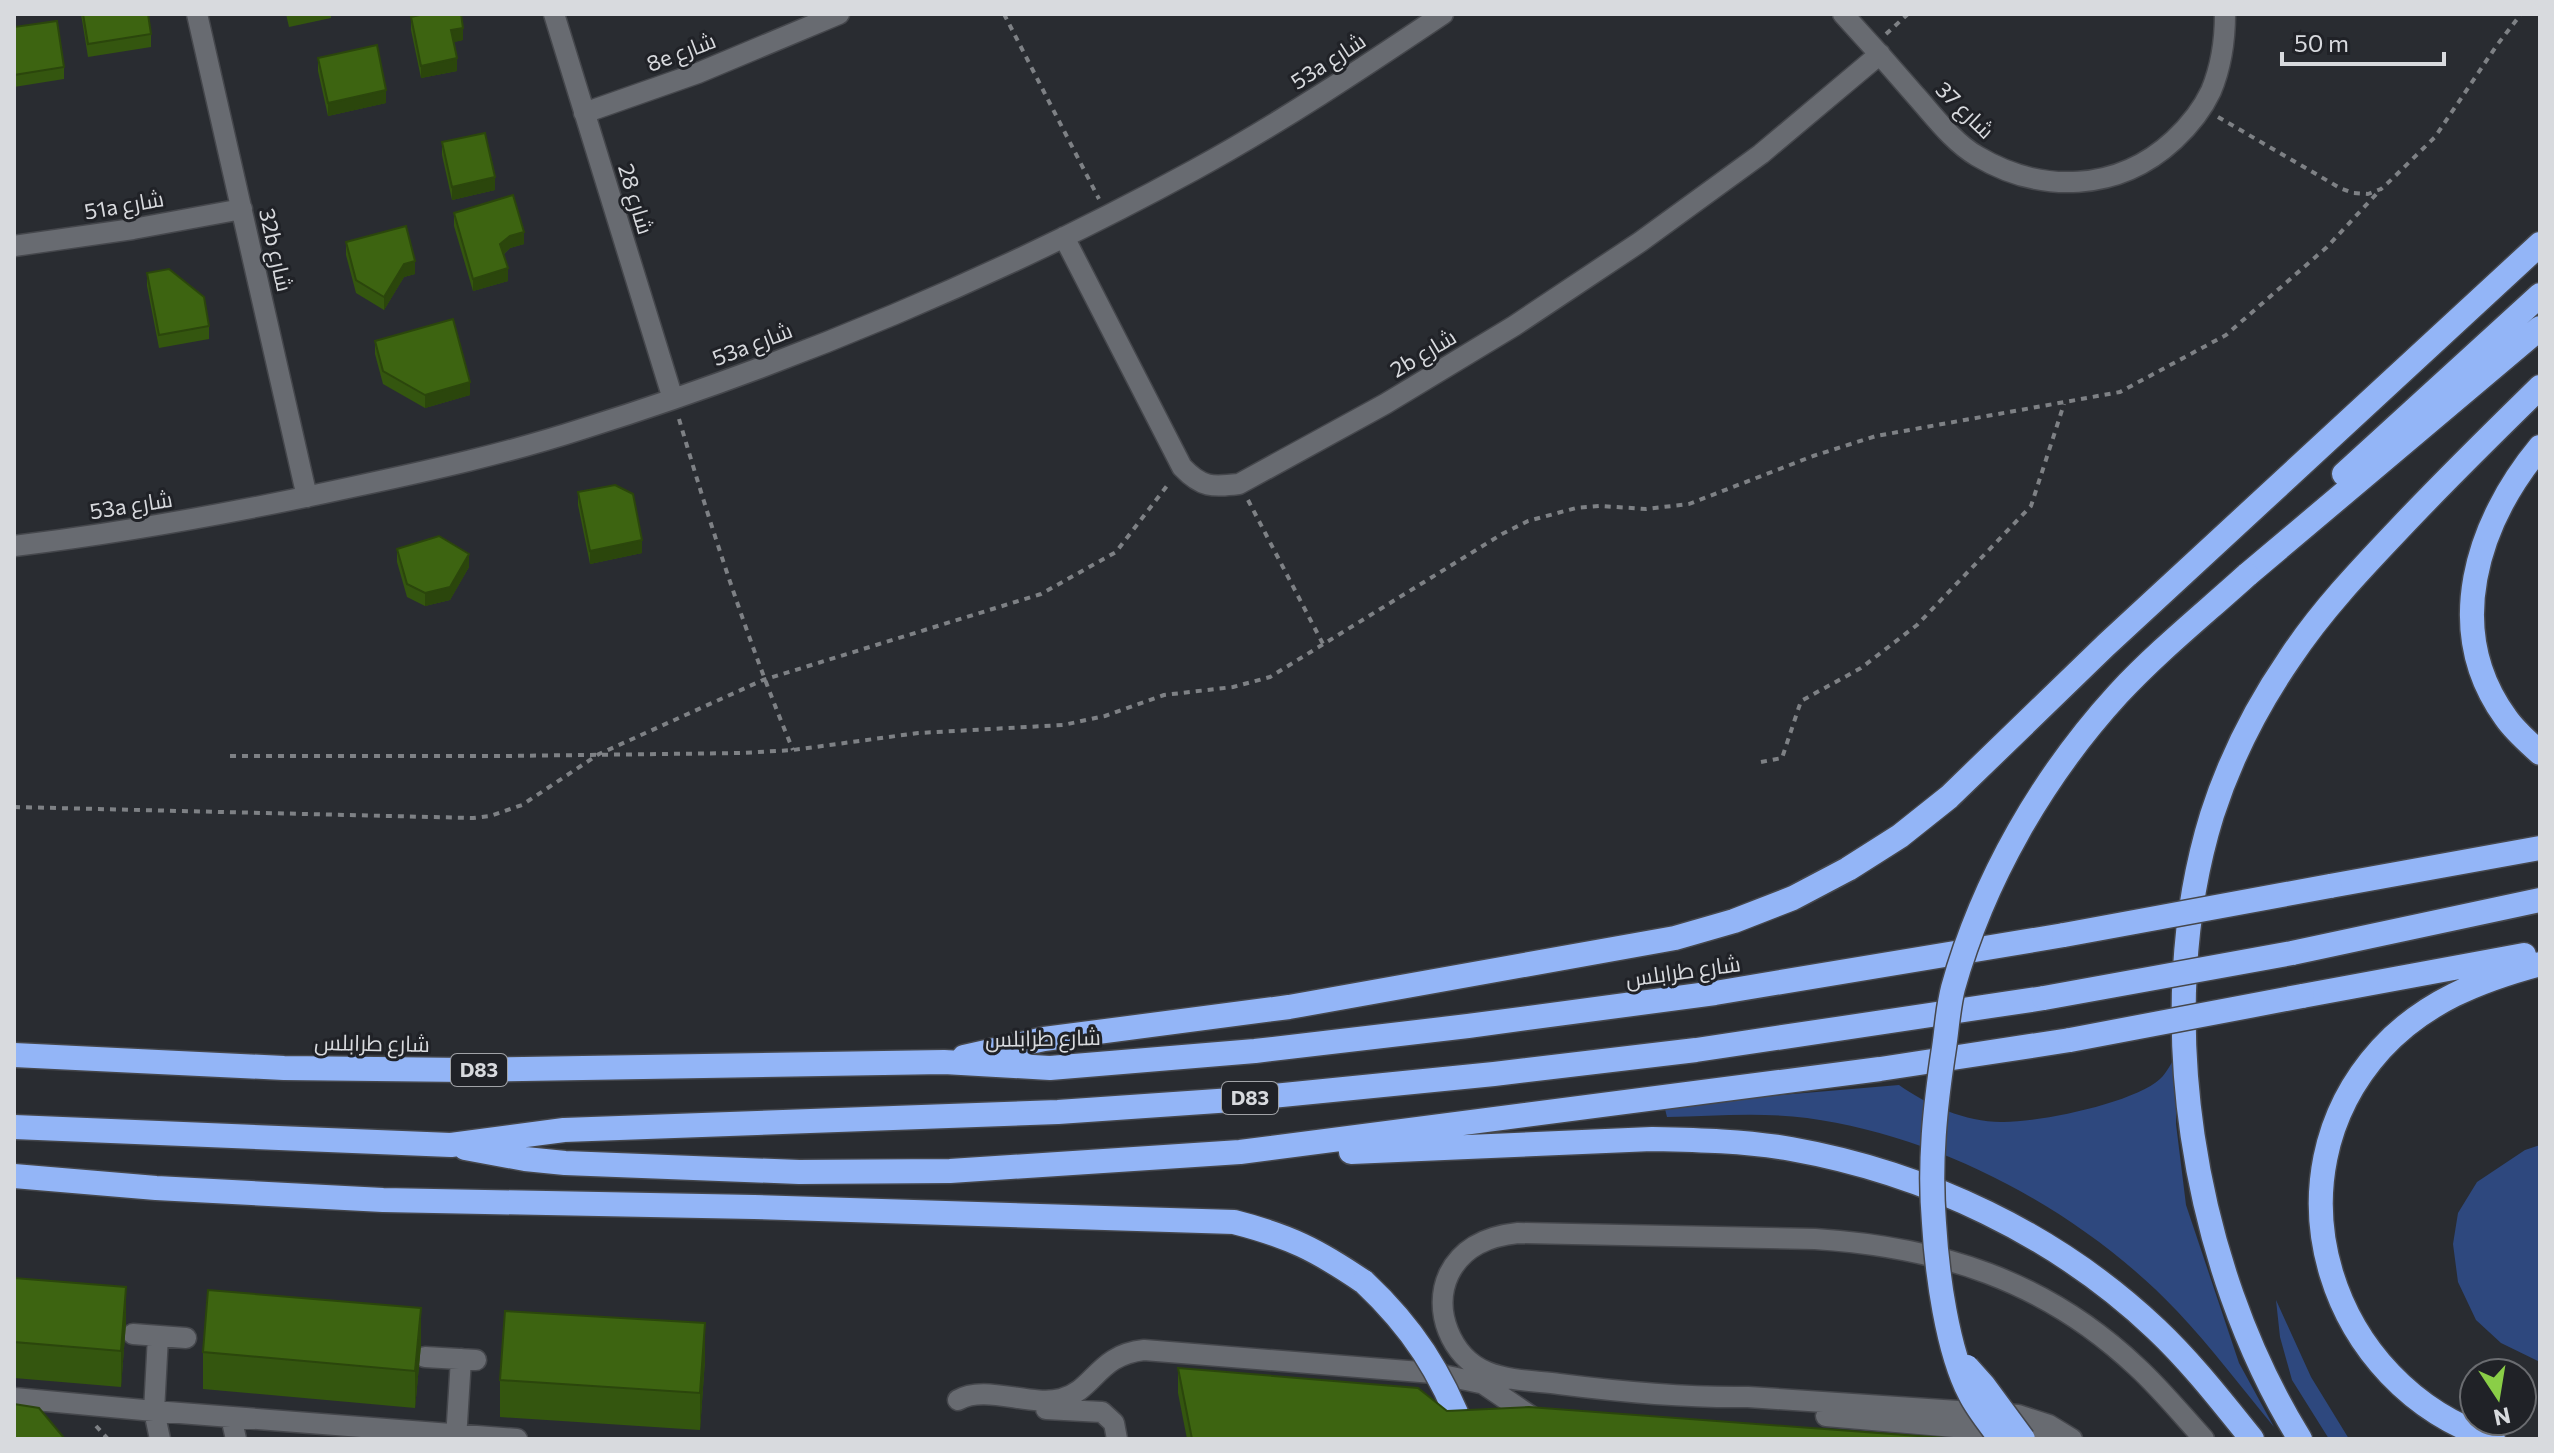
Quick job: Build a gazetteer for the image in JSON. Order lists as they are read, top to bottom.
{
  "streets": {
    "highway": ["شارع طرابلس", "D83"],
    "street": [
      "8e شارع",
      "53a شارع",
      "شارع 37",
      "شارع 28",
      "51a شارع",
      "32b شارع",
      "2b شارع"
    ]
  },
  "crossings": [
    ["8e شارع", "شارع 28"],
    ["53a شارع", "شارع 28"],
    ["53a شارع", "32b شارع"],
    ["شارع 37", "2b شارع"],
    ["51a شارع", "32b شارع"]
  ],
  "scale_bar": "50 m",
  "north": "bottom"
}
